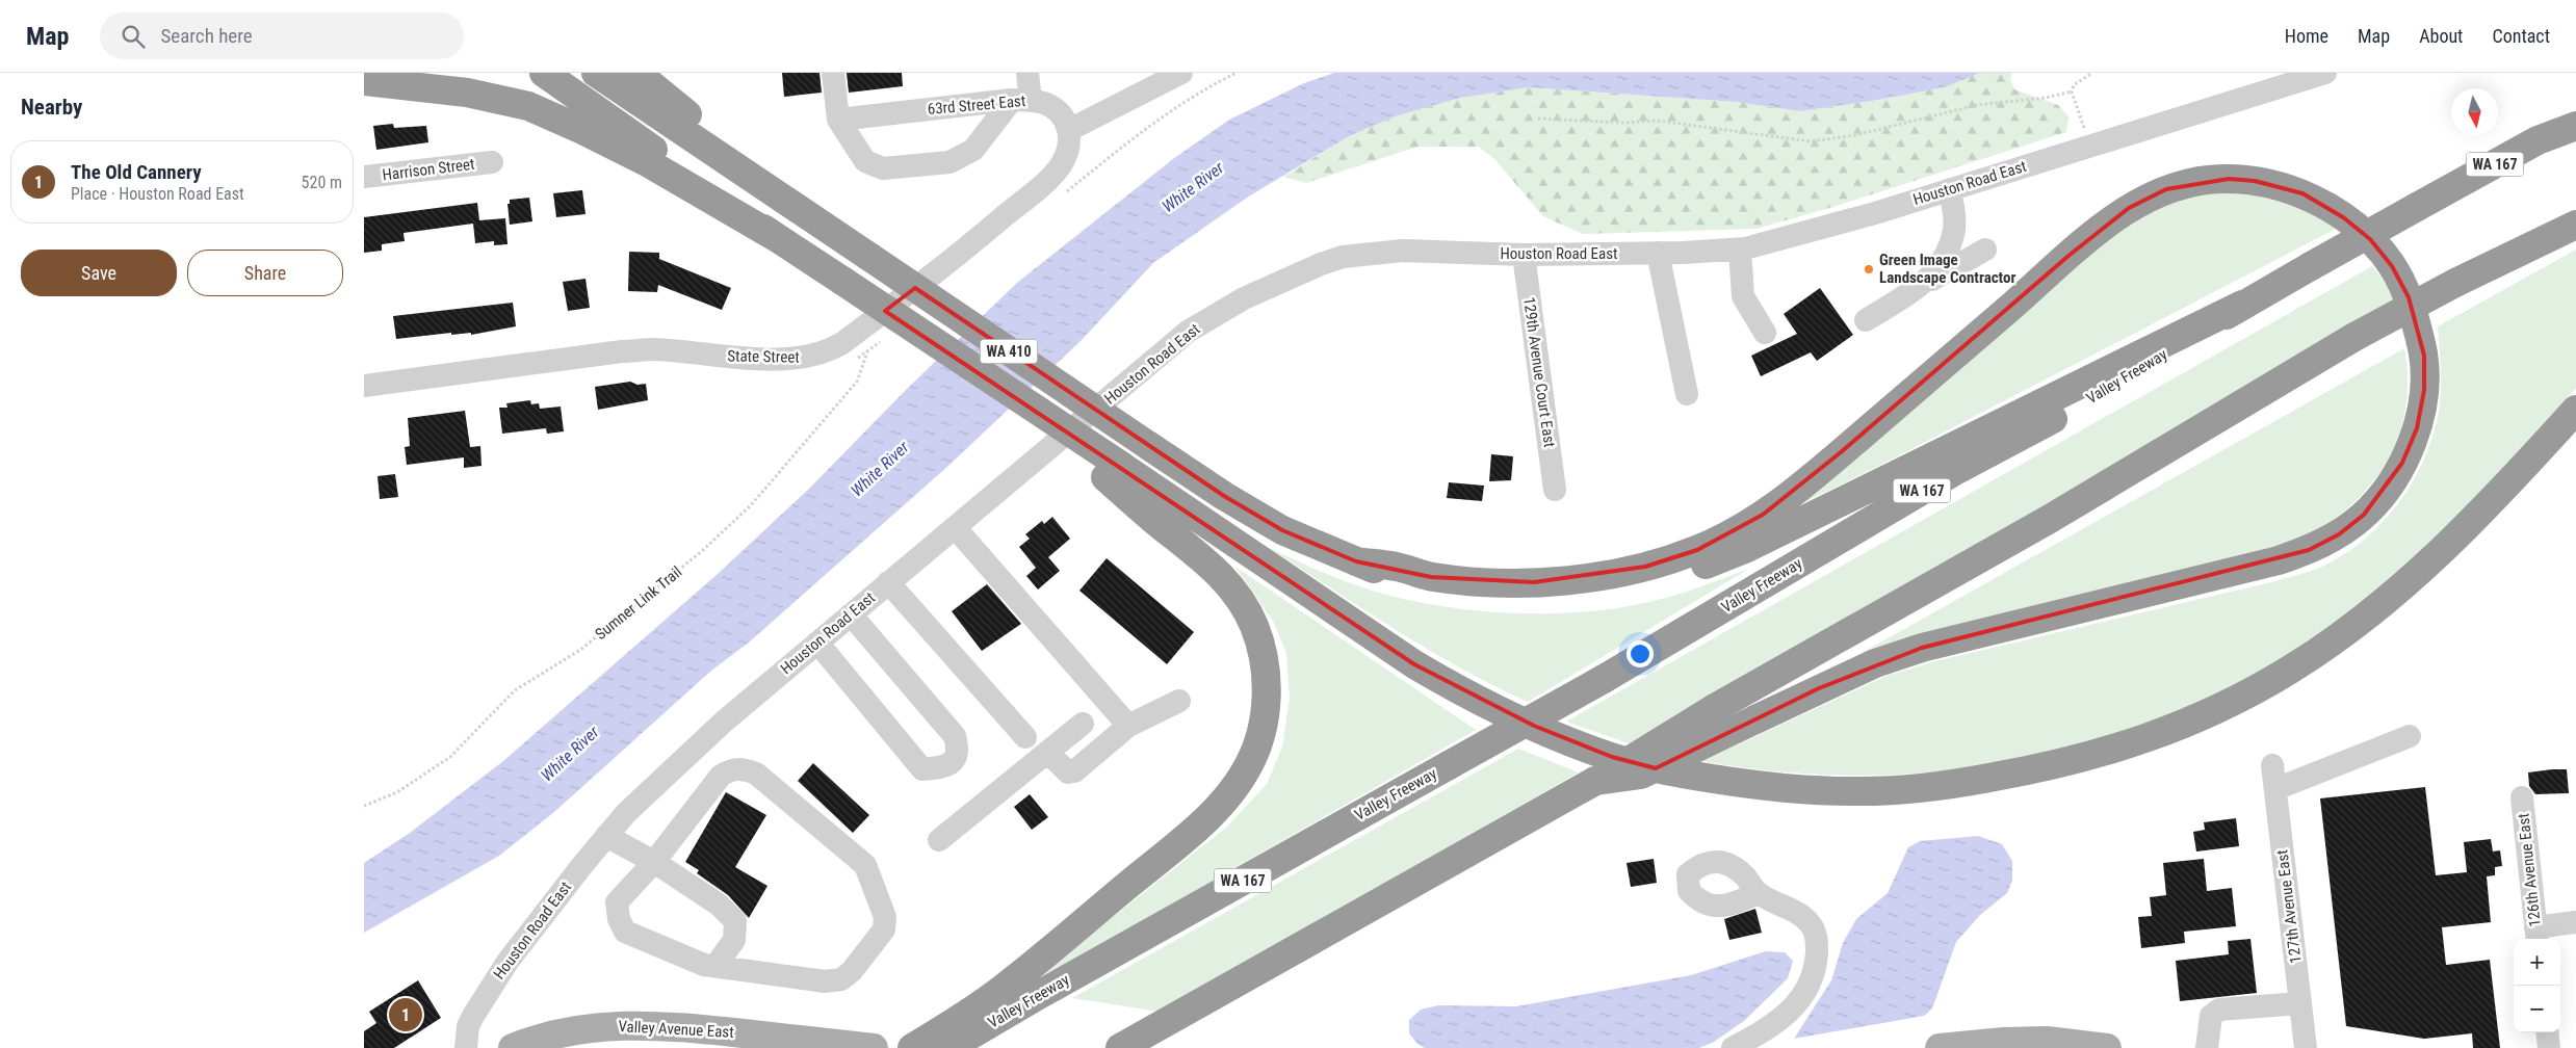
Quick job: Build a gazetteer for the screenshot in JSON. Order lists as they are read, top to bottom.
{
  "streets": {
    "highway": ["WA 167", "WA 410", "Valley Freeway"],
    "main road": ["Valley Avenue East"],
    "street": [
      "63rd Street East",
      "Harrison Street",
      "Houston Road East",
      "State Street",
      "129th Avenue Court East",
      "126th Avenue East",
      "127th Avenue East"
    ],
    "path": ["Sumner Link Trail"]
  },
  "crossings": [
    ["63rd Street East", "State Street"],
    ["Houston Road East", "129th Avenue Court East"]
  ],
  "water": ["White River"],
  "places": ["Green Image Landscape Contractor"],
  "north": "bottom",
  "page": {
    "header": "Map",
    "search": "Search here",
    "nav": [
      "Home",
      "Map",
      "About",
      "Contact"
    ],
    "heading": "Nearby",
    "list": [
      {
        "mark": "1",
        "name": "The Old Cannery",
        "note": "Place · Houston Road East",
        "value": "520 m"
      }
    ],
    "buttons": ["Save", "Share"],
    "map_buttons": ["+", "−"],
    "pins": "1"
  }
}
